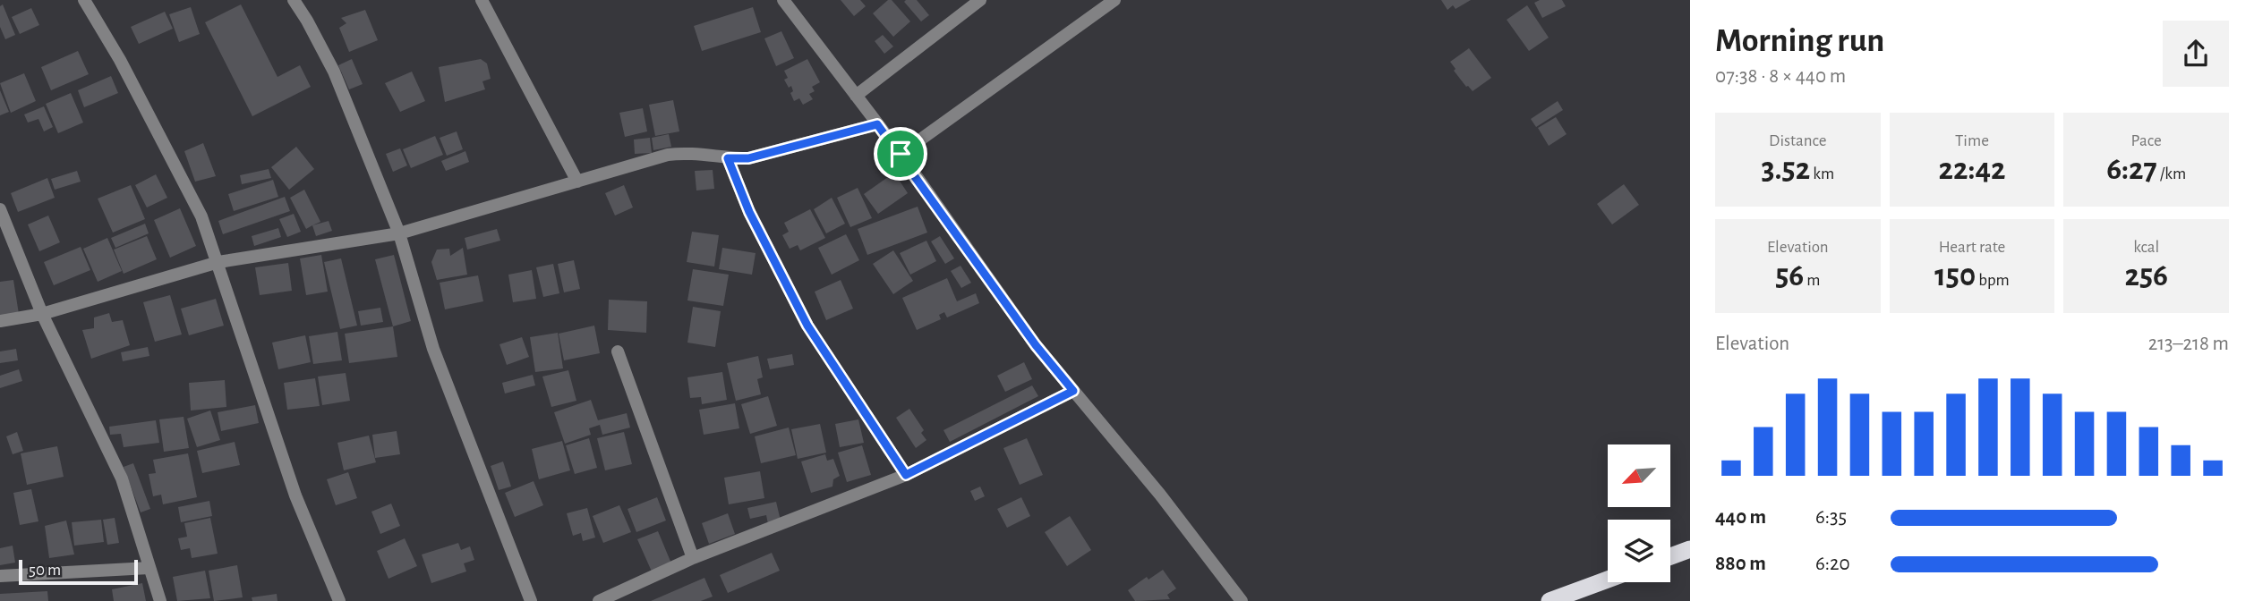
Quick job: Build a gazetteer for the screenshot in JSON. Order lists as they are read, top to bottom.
{
  "scale_bar": "50 m",
  "north": "bottom left",
  "page": {
    "heading": ["Morning run", "07:38 · 8 × 440 m"],
    "stats": [
      ["Distance", "3.52 km"],
      ["Time", "22:42"],
      ["Pace", "6:27 /km"],
      ["Elevation", "56 m"],
      ["Heart rate", "150 bpm"],
      ["kcal", "256"]
    ],
    "chart": ["Elevation", "213–218 m"],
    "list": [
      {
        "name": "440 m",
        "note": "6:35"
      },
      {
        "name": "880 m",
        "note": "6:20"
      }
    ],
    "scale": "50 m"
  }
}
